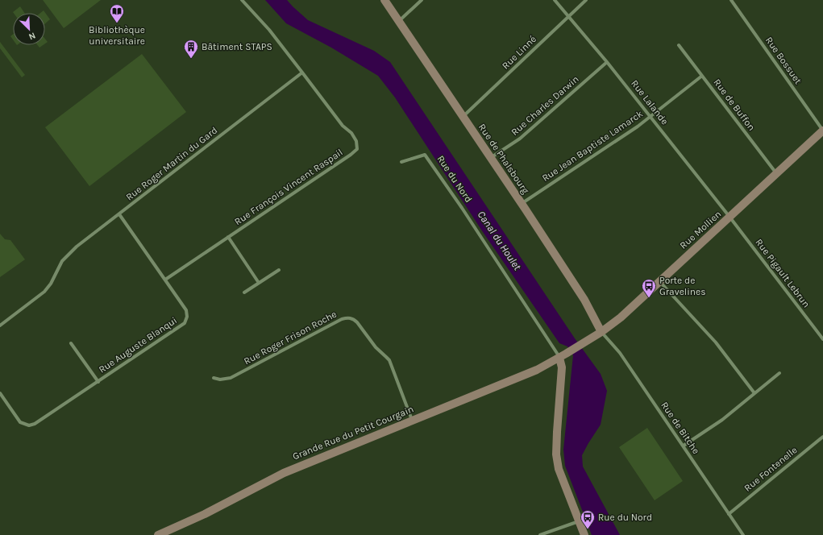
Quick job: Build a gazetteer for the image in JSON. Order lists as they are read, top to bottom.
{
  "streets": {
    "street": [
      "Rue Linné",
      "Rue Bossuet",
      "Rue Lalande",
      "Rue de Buffon",
      "Rue Charles Darwin",
      "Rue Jean Baptiste Lamarck",
      "Rue de Phalsbourg",
      "Rue Roger Martin du Gard",
      "Rue du Nord",
      "Rue François Vincent Raspail",
      "Rue Mollien",
      "Rue Pigault Lebrun",
      "Rue Roger Frison Roche",
      "Rue Auguste Blanqui",
      "Rue de Bitche",
      "Grande Rue du Petit Courgain",
      "Rue Fontenelle"
    ]
  },
  "crossings": [
    ["Rue Linné", "Rue Lalande"],
    ["Rue Linné", "Rue de Phalsbourg"],
    ["Rue Bossuet", "Rue Mollien"],
    ["Rue Lalande", "Rue Charles Darwin"],
    ["Rue Lalande", "Rue Jean Baptiste Lamarck"],
    ["Rue Lalande", "Rue Mollien"],
    ["Rue Lalande", "Rue Pigault Lebrun"],
    ["Rue de Buffon", "Rue Jean Baptiste Lamarck"],
    ["Rue de Buffon", "Rue Mollien"],
    ["Rue Charles Darwin", "Rue de Phalsbourg"],
    ["Rue Jean Baptiste Lamarck", "Rue de Phalsbourg"],
    ["Rue de Phalsbourg", "Rue Mollien"],
    ["Rue de Phalsbourg", "Rue de Bitche"],
    ["Rue Roger Martin du Gard", "Rue François Vincent Raspail"],
    ["Rue Roger Martin du Gard", "Rue Auguste Blanqui"],
    ["Rue du Nord", "Grande Rue du Petit Courgain"],
    ["Rue François Vincent Raspail", "Rue Auguste Blanqui"],
    ["Rue Mollien", "Rue Pigault Lebrun"],
    ["Rue Mollien", "Rue de Bitche"],
    ["Rue Mollien", "Grande Rue du Petit Courgain"],
    ["Rue Roger Frison Roche", "Grande Rue du Petit Courgain"],
    ["Rue de Bitche", "Rue Fontenelle"]
  ],
  "water": ["Canal du Houlet"],
  "places": {
    "library": ["Bibliothèque universitaire"],
    "building": ["Bâtiment STAPS"],
    "bus stop": ["Porte de Gravelines", "Rue du Nord"]
  },
  "north": "bottom right"
}
